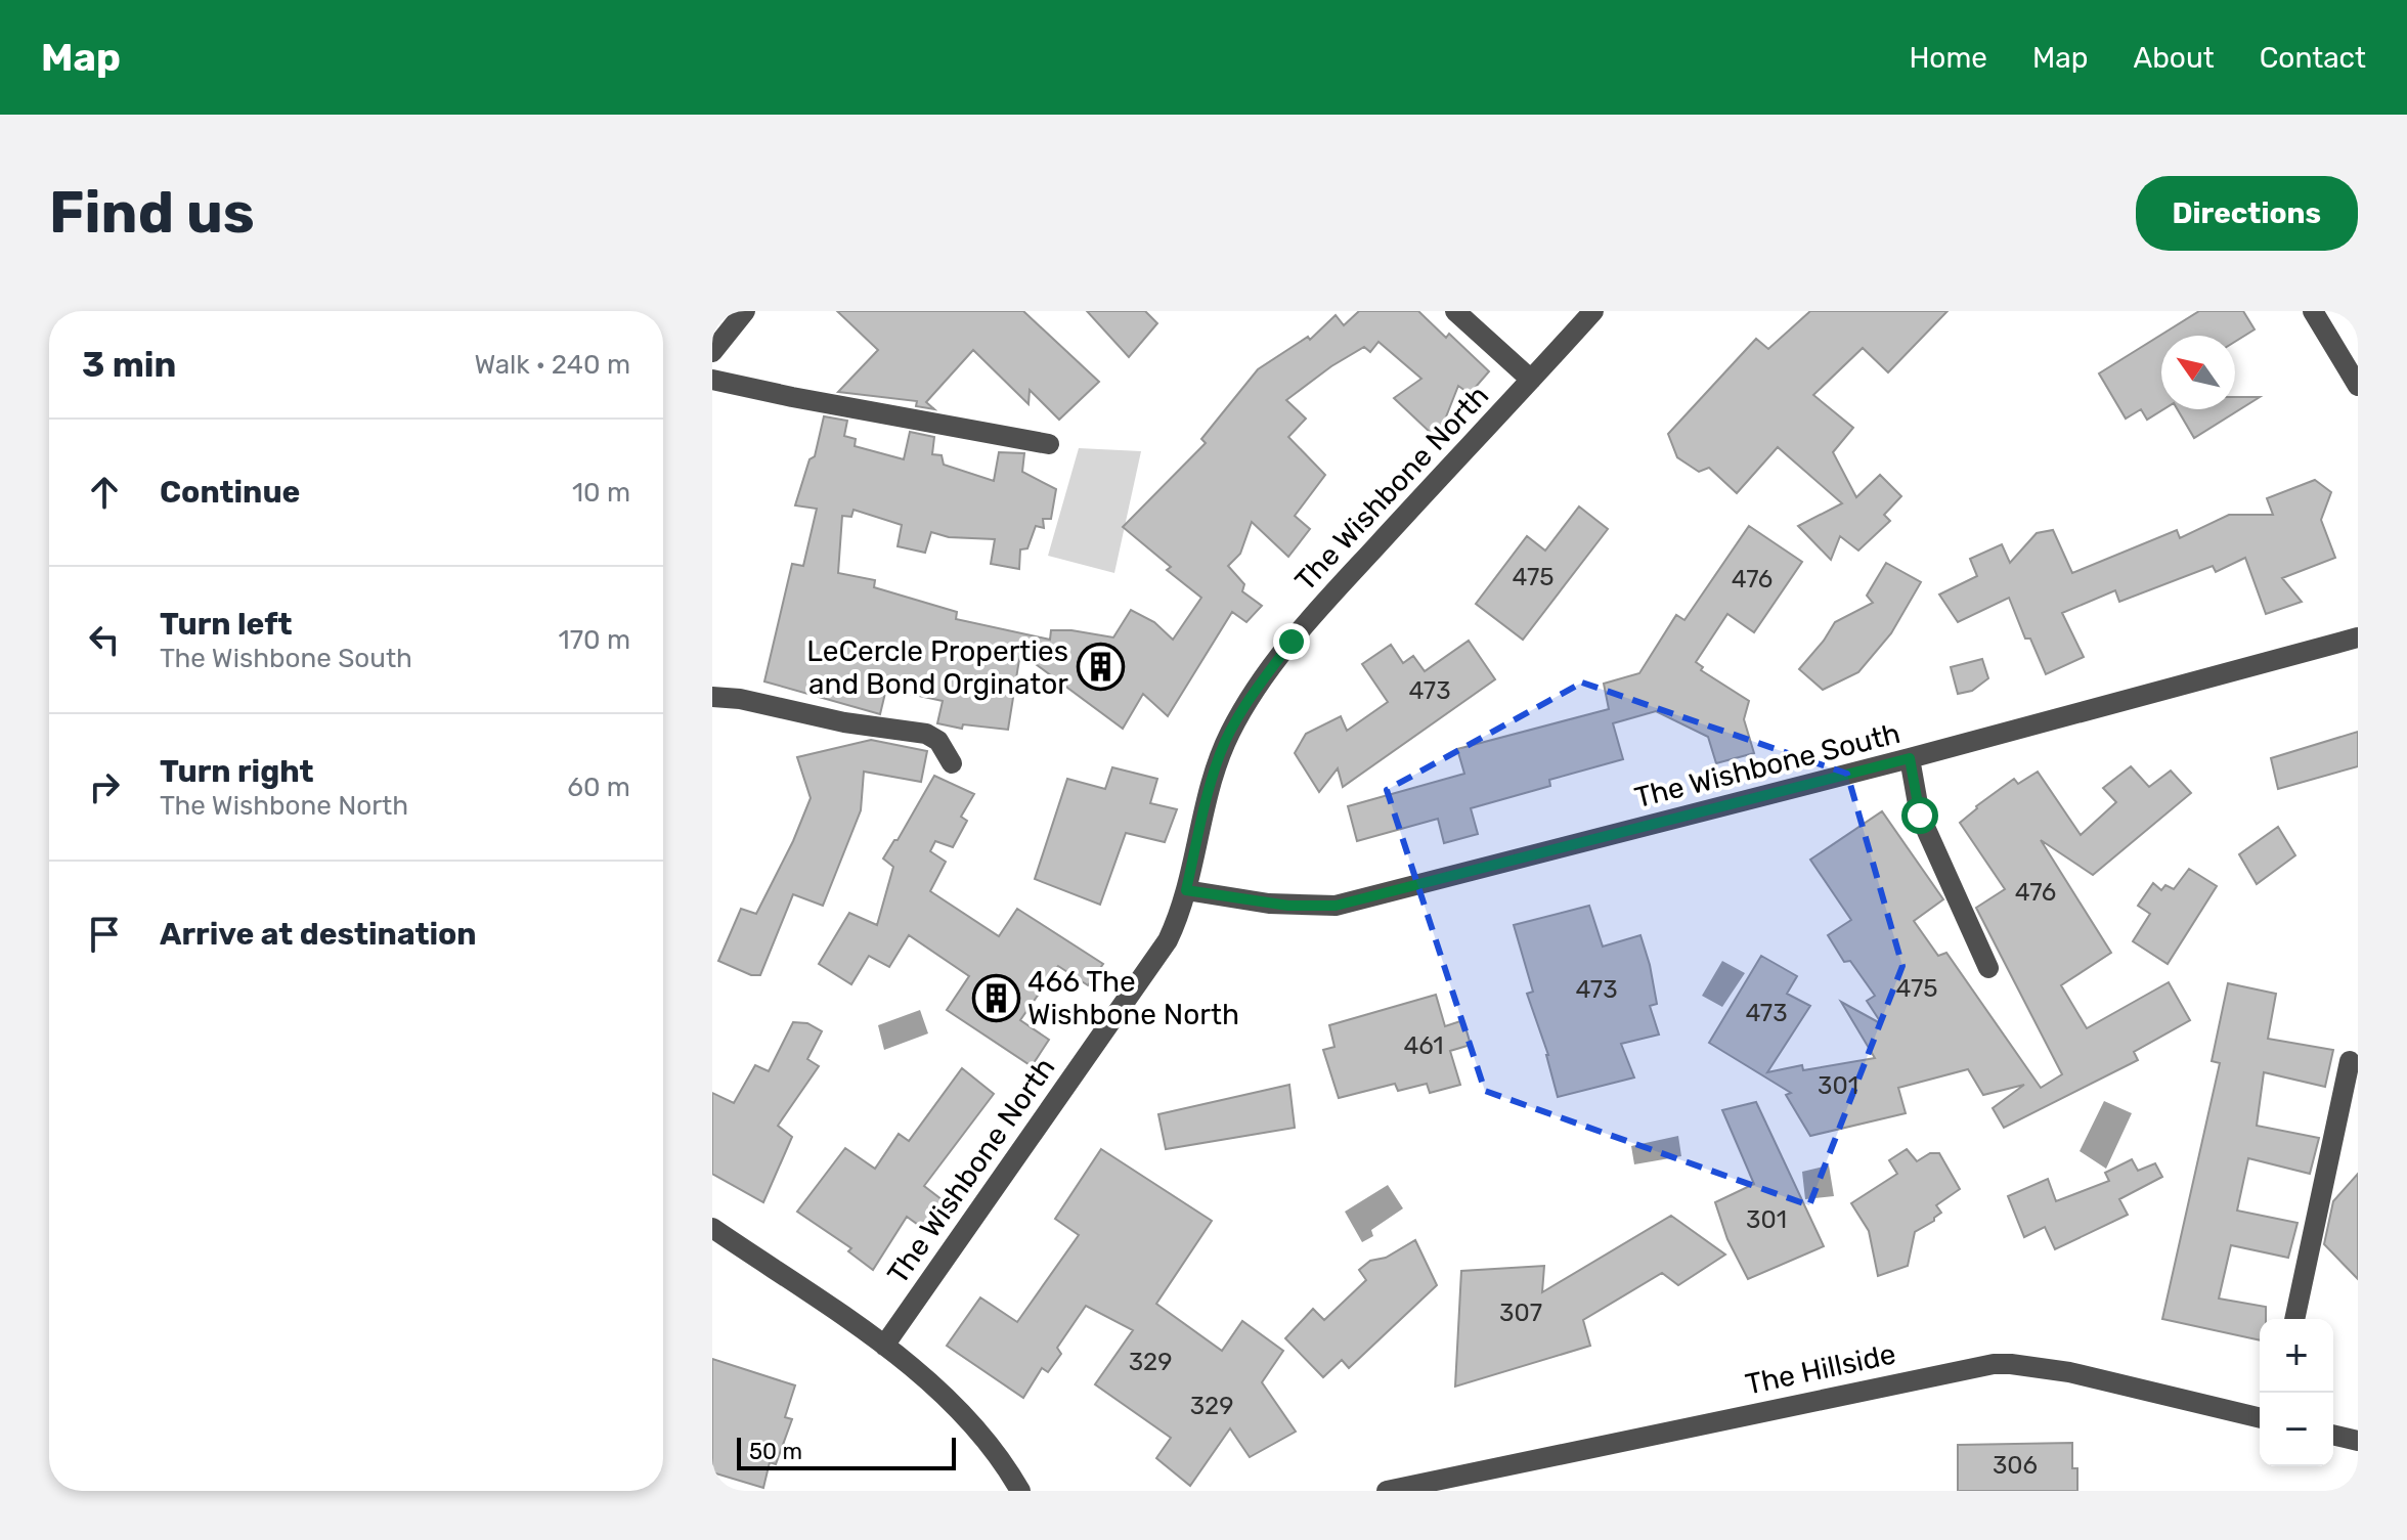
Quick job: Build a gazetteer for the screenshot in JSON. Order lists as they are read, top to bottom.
{
  "streets": {
    "street": ["The Wishbone North", "The Wishbone South", "The Hillside"]
  },
  "crossings": [
    ["The Wishbone North", "The Wishbone South"]
  ],
  "places": {
    "building": ["LeCercle Properties and Bond Orginator", "466 The Wishbone North"]
  },
  "house_numbers": [
    "475",
    "476",
    "473",
    "476",
    "475",
    "473",
    "473",
    "461",
    "301",
    "301",
    "307",
    "329",
    "329",
    "306"
  ],
  "scale_bar": "50 m",
  "north": "top left",
  "page": {
    "header": "Map",
    "nav": [
      "Home",
      "Map",
      "About",
      "Contact"
    ],
    "buttons": "Directions",
    "title": "Find us",
    "heading": ["3 min", "Walk · 240 m"],
    "list": [
      ["Continue", "10 m"],
      ["Turn left", "The Wishbone South", "170 m"],
      ["Turn right", "The Wishbone North", "60 m"],
      "Arrive at destination"
    ],
    "map_buttons": ["+", "−"],
    "scale": "50 m"
  }
}
